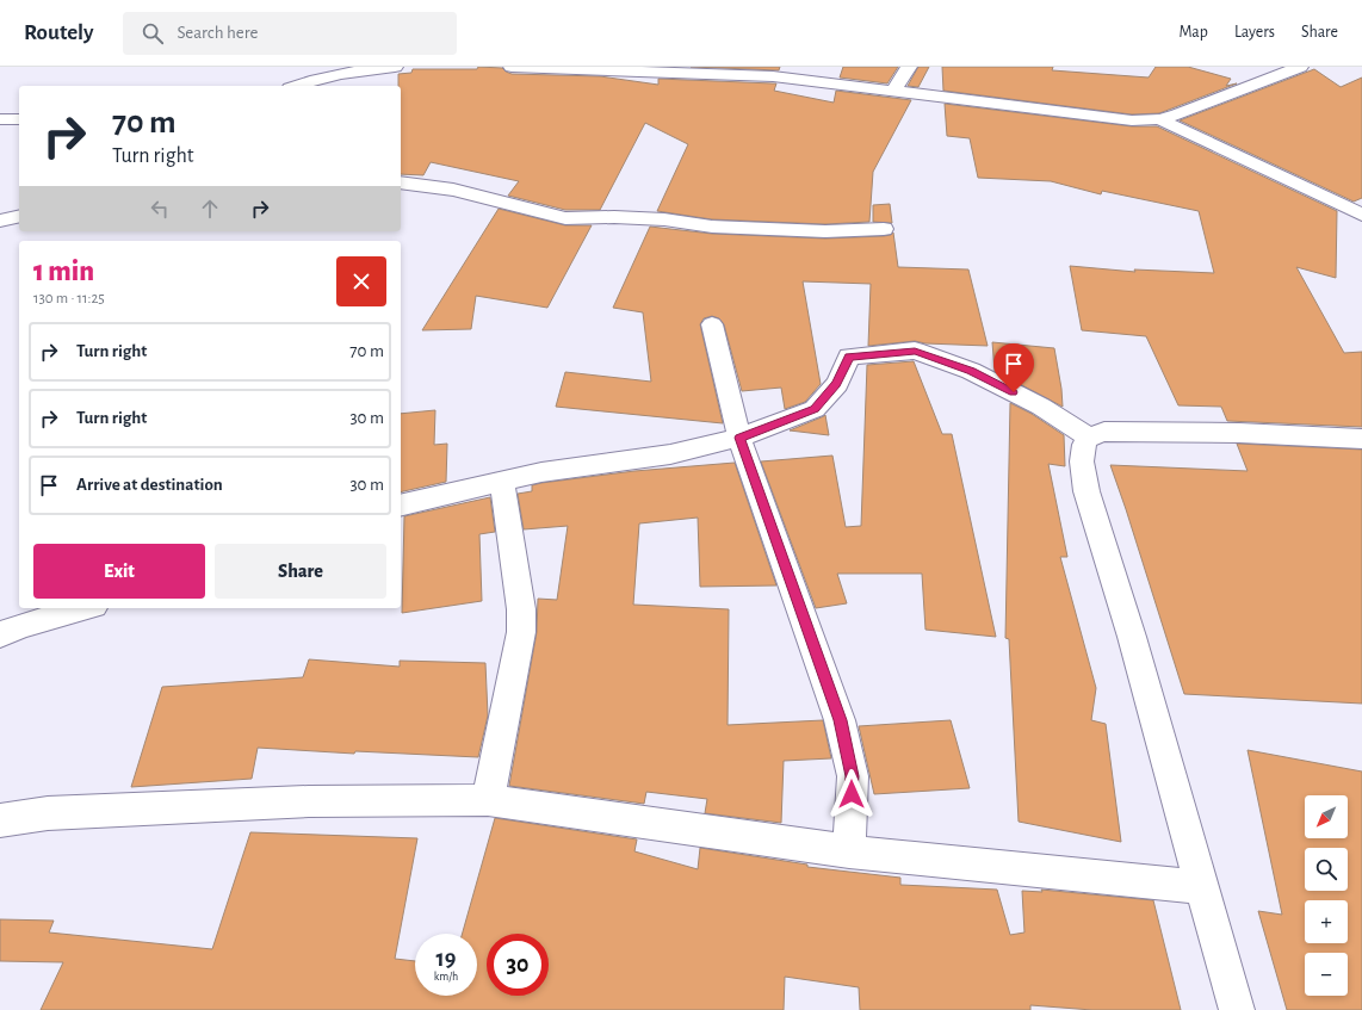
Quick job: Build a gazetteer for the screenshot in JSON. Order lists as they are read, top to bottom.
{
  "north": "bottom left",
  "page": {
    "header": "Routely",
    "search": "Search here",
    "nav": ["Map", "Layers", "Share"],
    "turn": ["70 m", "Turn right"],
    "heading": ["1 min", "130 m · 11:25"],
    "list": [
      {
        "name": "Turn right",
        "value": "70 m"
      },
      {
        "name": "Turn right",
        "value": "30 m"
      },
      {
        "name": "Arrive at destination",
        "value": "30 m"
      }
    ],
    "buttons": ["Exit", "Share"],
    "map_buttons": ["+", "−"],
    "speed": "19 km/h",
    "limit": "30"
  }
}
